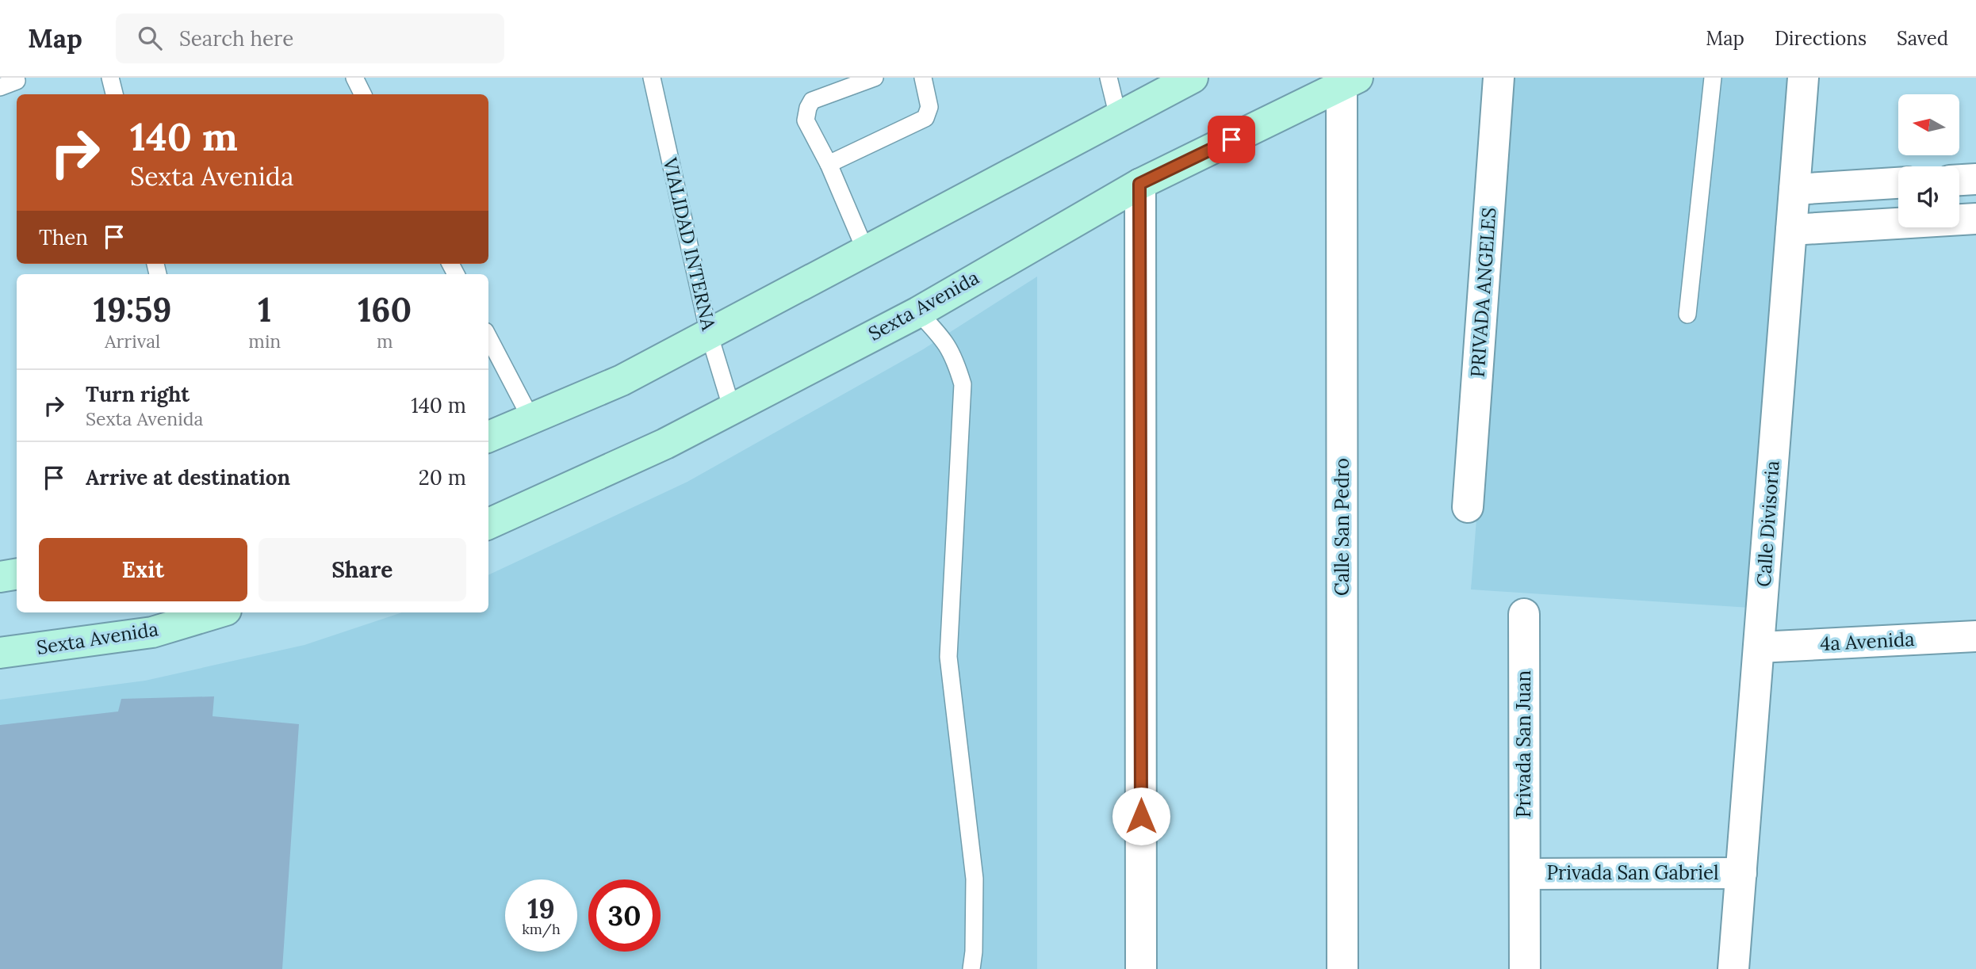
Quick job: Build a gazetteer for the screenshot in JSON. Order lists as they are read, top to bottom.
{
  "streets": {
    "main road": ["Sexta Avenida"],
    "street": [
      "PRIVADA ANGELES",
      "Calle Divisoria",
      "Calle San Pedro",
      "4a Avenida",
      "Privada San Juan",
      "Privada San Gabriel"
    ],
    "lane": ["VIALIDAD INTERNA"]
  },
  "crossings": [
    ["VIALIDAD INTERNA", "Sexta Avenida"],
    ["Sexta Avenida", "Calle San Pedro"],
    ["Calle Divisoria", "4a Avenida"],
    ["Calle Divisoria", "Privada San Gabriel"],
    ["Privada San Juan", "Privada San Gabriel"]
  ],
  "north": "left",
  "page": {
    "header": "Map",
    "search": "Search here",
    "nav": ["Map", "Directions", "Saved"],
    "turn": ["140 m", "Sexta Avenida"],
    "then": "Then",
    "eta": [
      "19:59",
      "Arrival",
      "1",
      "min",
      "160",
      "m"
    ],
    "list": [
      {
        "name": "Turn right",
        "note": "Sexta Avenida",
        "value": "140 m"
      },
      {
        "name": "Arrive at destination",
        "value": "20 m"
      }
    ],
    "buttons": ["Exit", "Share"],
    "speed": "19 km/h",
    "limit": "30"
  }
}
